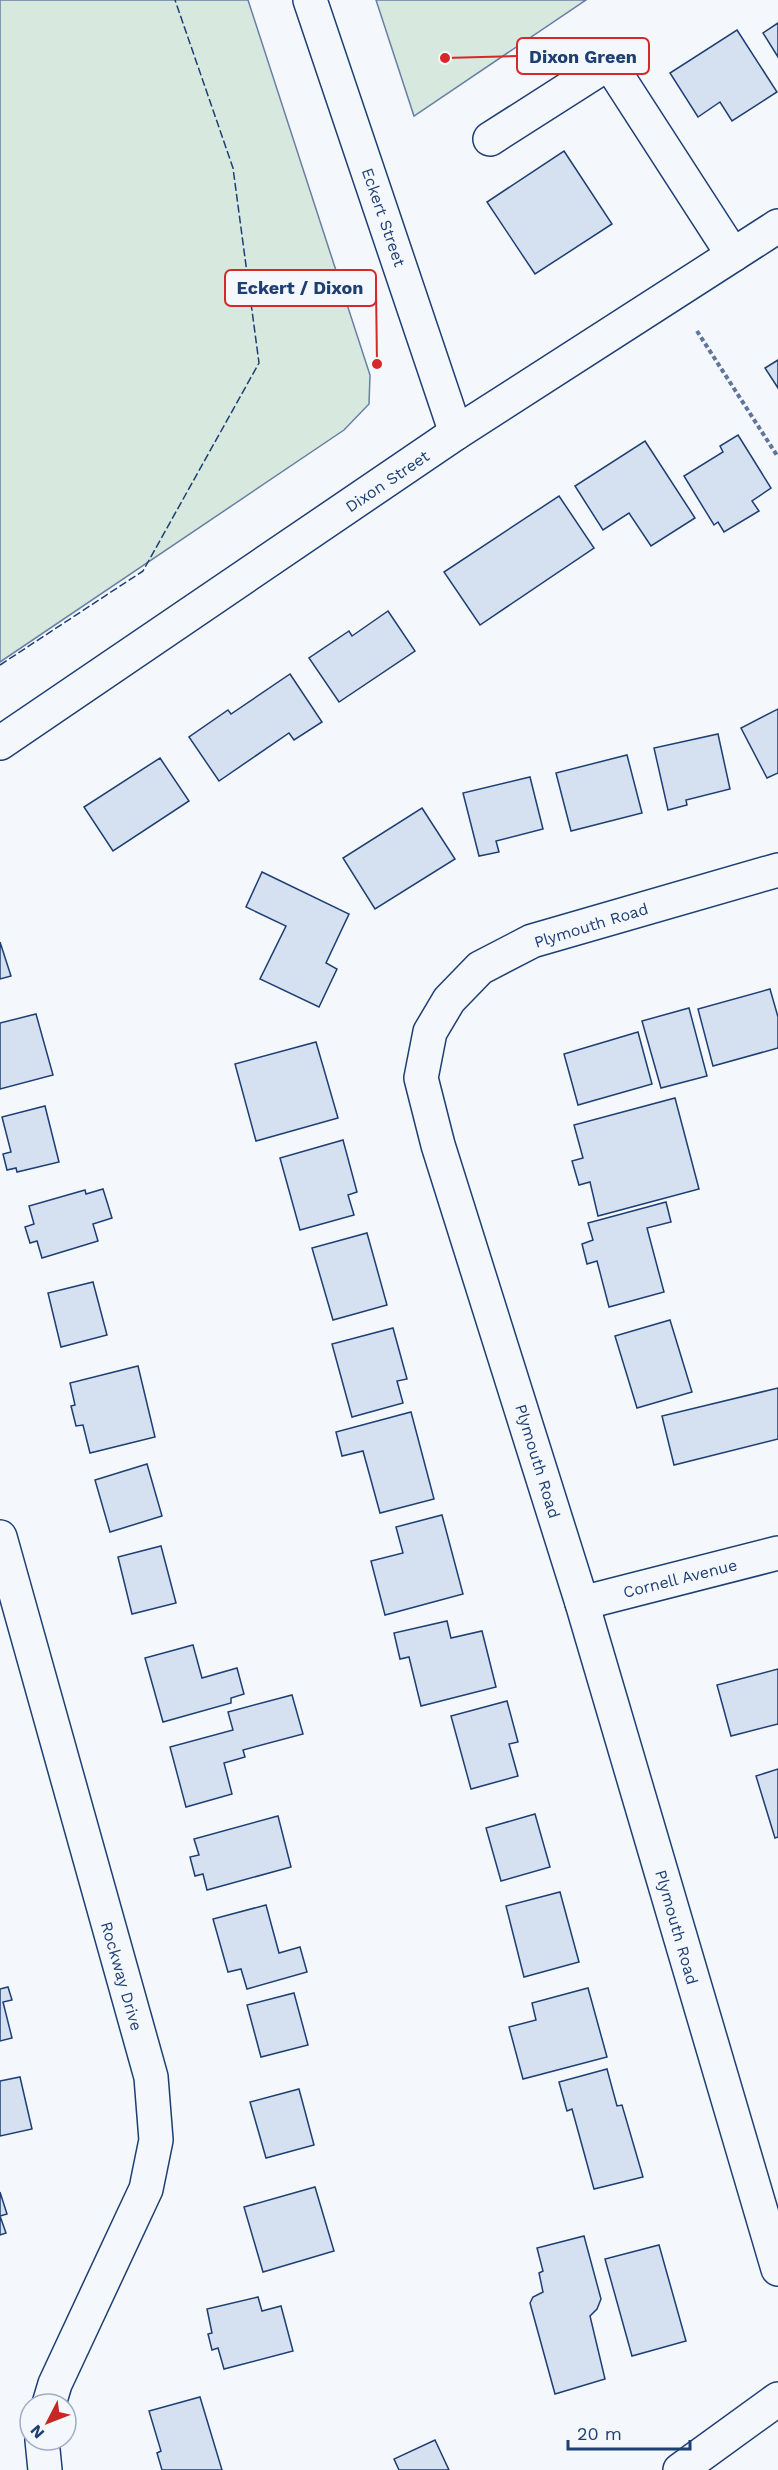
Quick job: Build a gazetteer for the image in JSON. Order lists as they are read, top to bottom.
{
  "streets": {
    "street": [
      "Eckert Street",
      "Dixon Street",
      "Plymouth Road",
      "Cornell Avenue",
      "Rockway Drive"
    ]
  },
  "crossings": [
    ["Eckert Street", "Dixon Street"],
    ["Plymouth Road", "Cornell Avenue"]
  ],
  "places": ["Dixon Green", "Eckert / Dixon"],
  "scale_bar": "20 m",
  "north": "bottom left"
}
